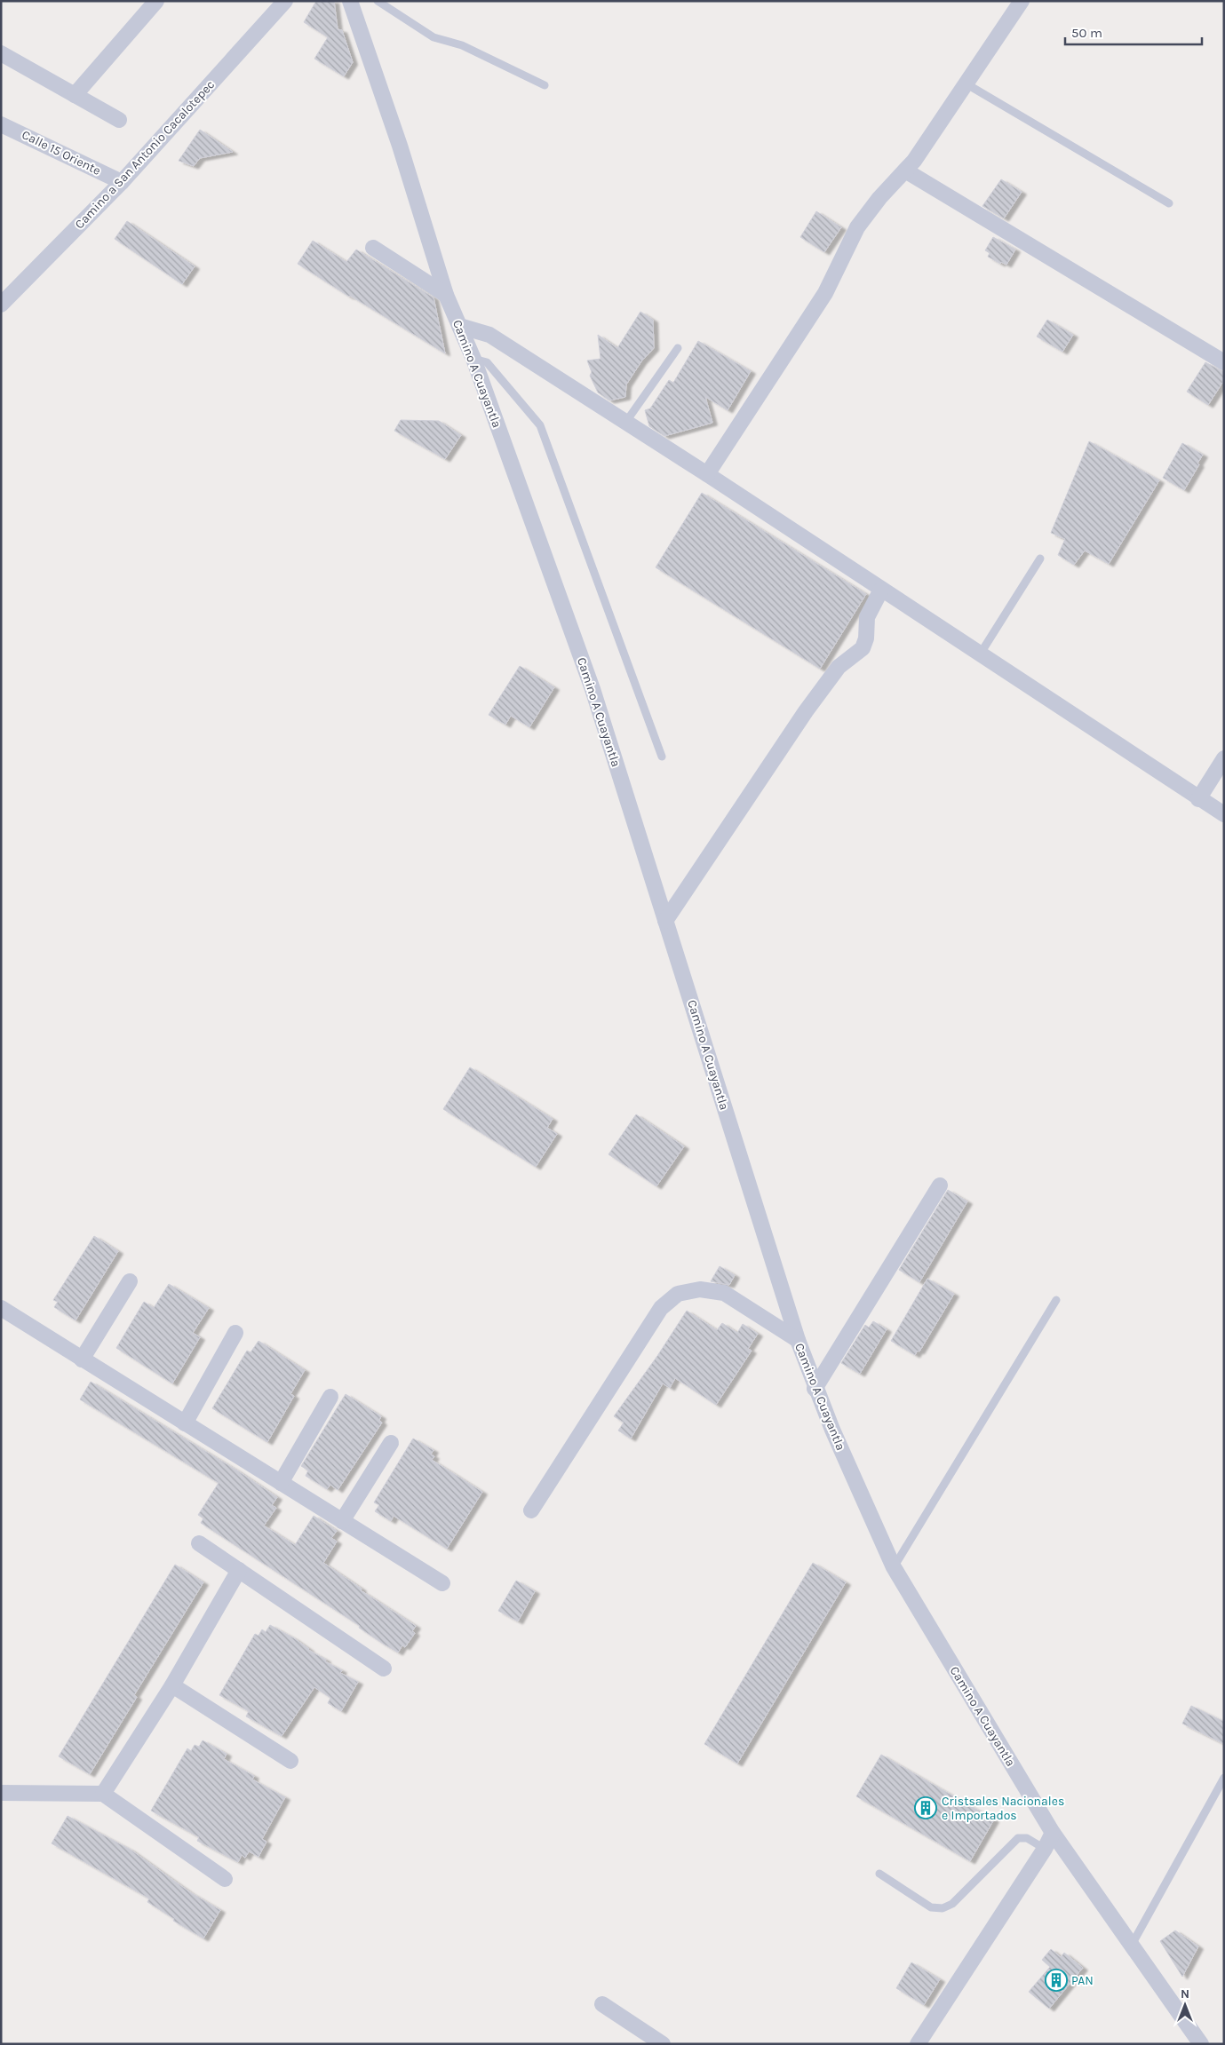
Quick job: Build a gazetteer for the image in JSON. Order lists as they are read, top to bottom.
{
  "streets": {
    "street": ["Calle 15 Oriente", "Camino a San Antonio Cacalotepec", "Camino A Cuayantla"]
  },
  "crossings": [
    ["Calle 15 Oriente", "Camino a San Antonio Cacalotepec"]
  ],
  "places": {
    "building": ["Cristsales Nacionales e Importados", "PAN"]
  },
  "scale_bar": "50 m",
  "north": "top"
}
